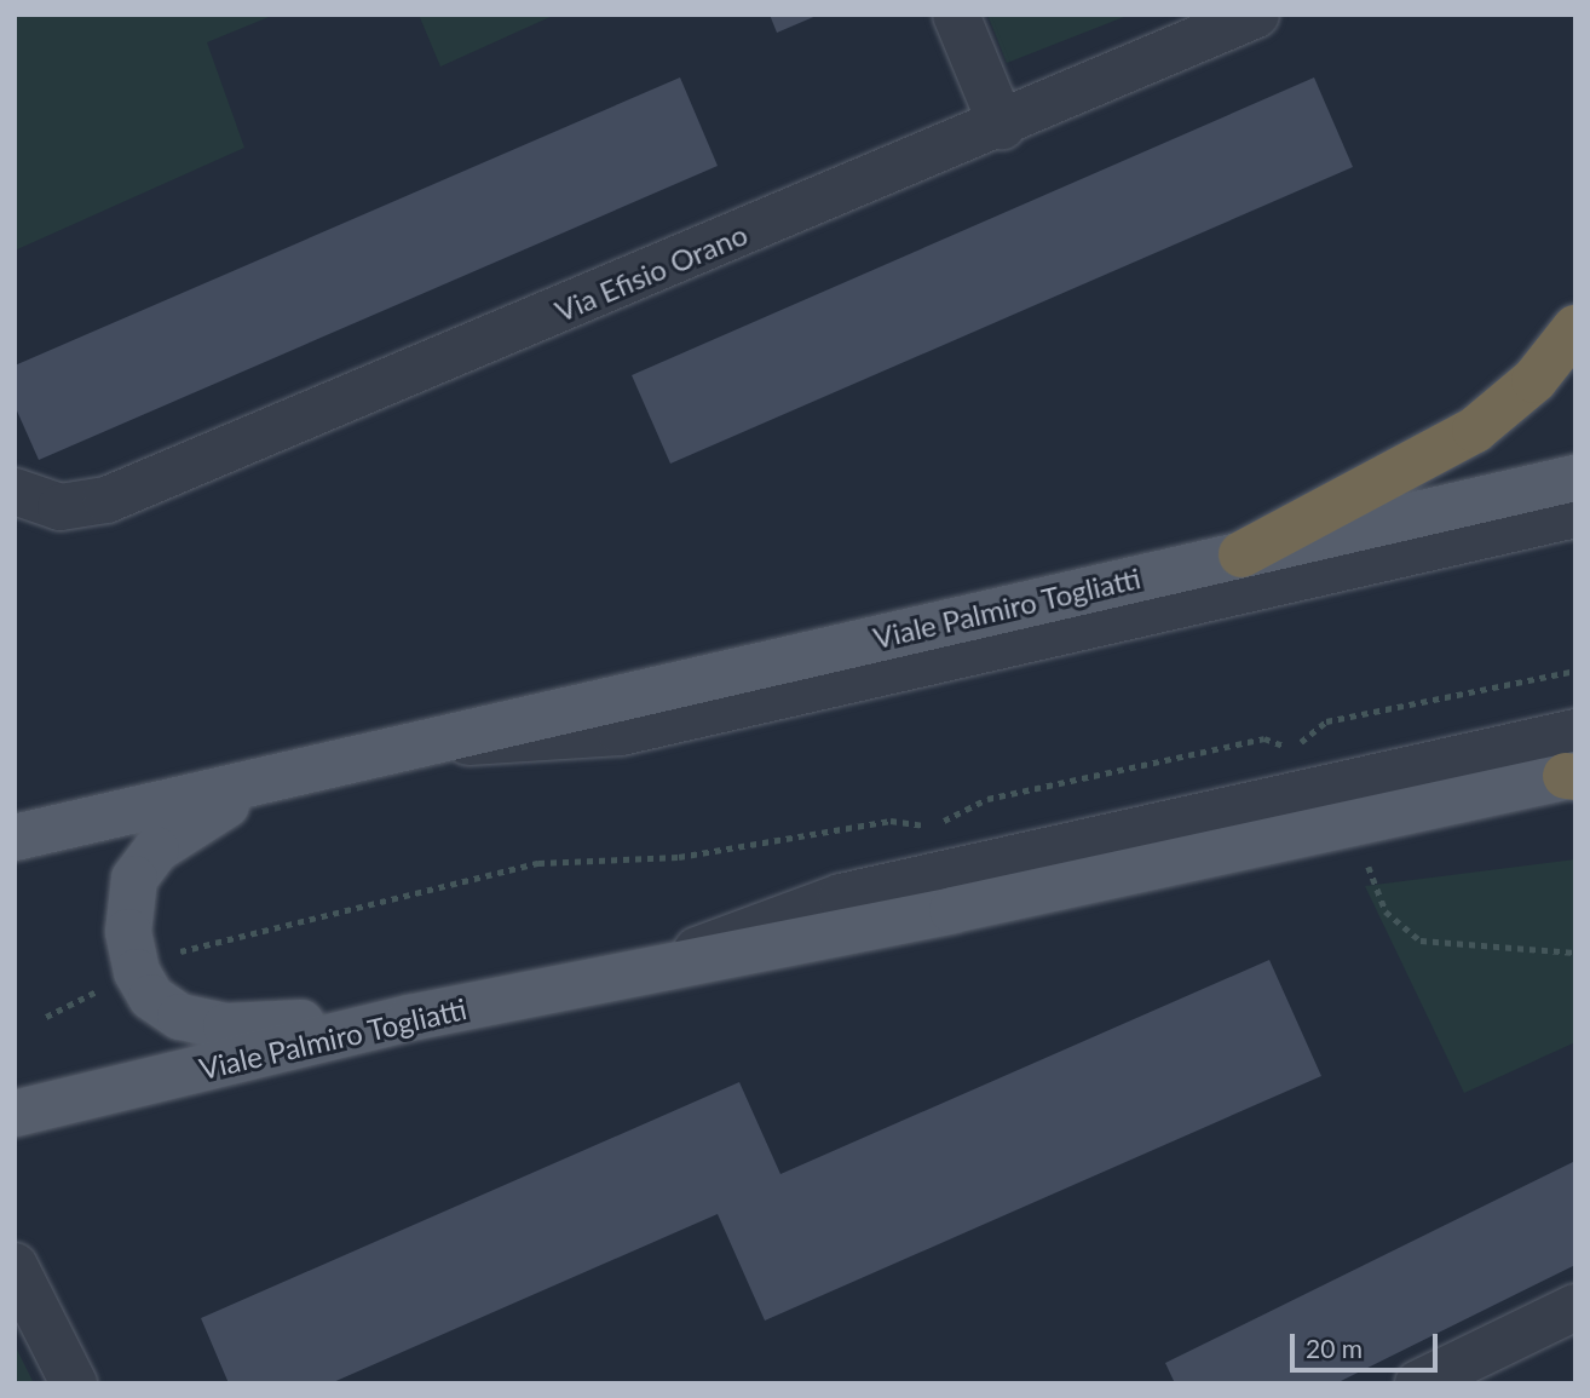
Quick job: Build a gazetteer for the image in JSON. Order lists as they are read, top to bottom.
{
  "streets": {
    "main road": ["Viale Palmiro Togliatti"],
    "street": ["Via Efisio Orano"]
  },
  "scale_bar": "20 m"
}
